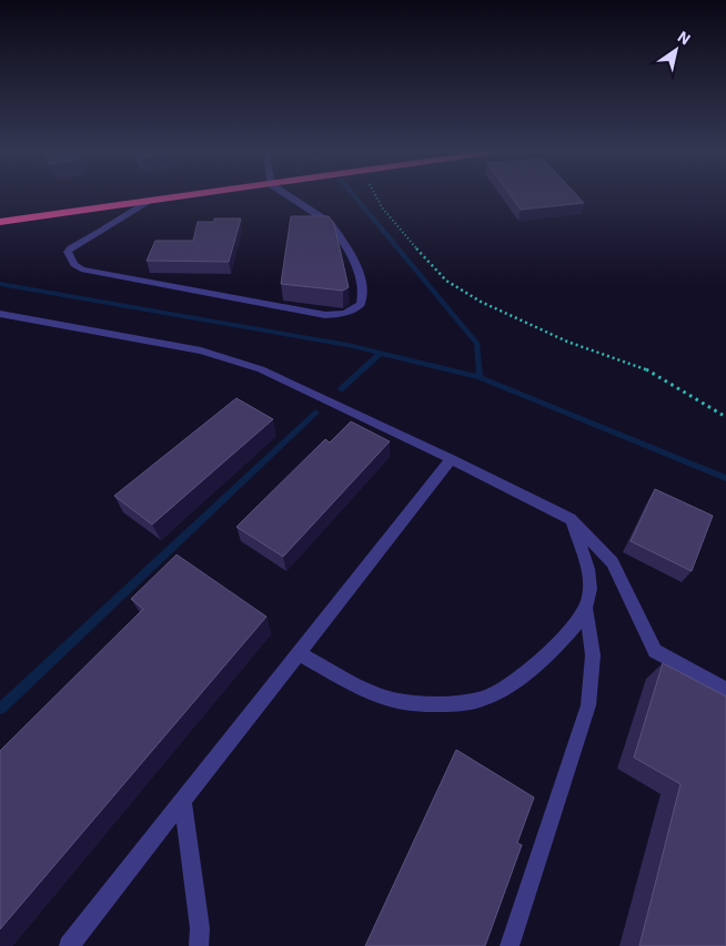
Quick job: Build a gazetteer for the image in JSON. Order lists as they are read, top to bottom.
{
  "north": "top right"
}
